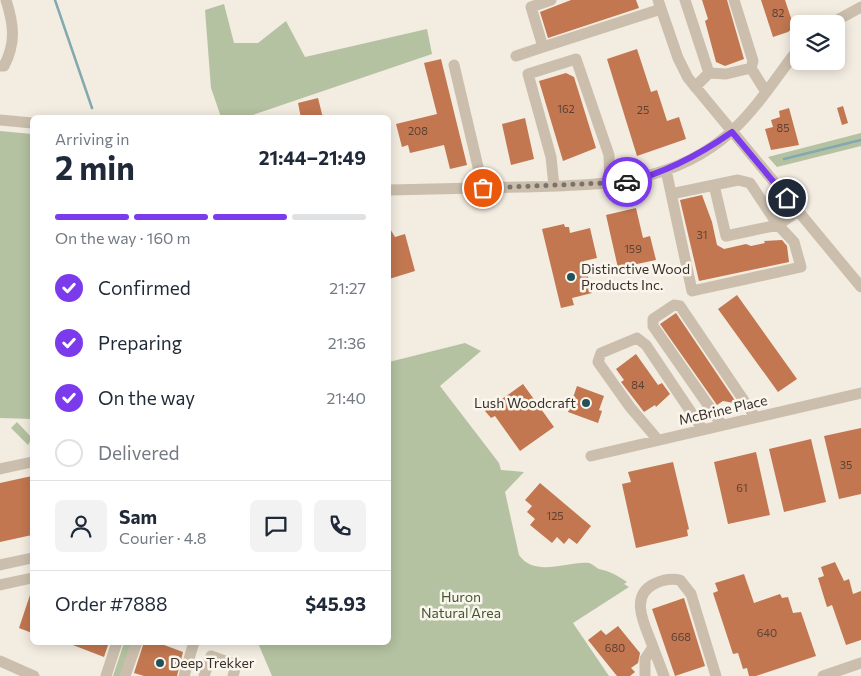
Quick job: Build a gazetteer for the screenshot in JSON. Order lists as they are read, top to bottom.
{
  "streets": {
    "street": ["McBrine Place"]
  },
  "parks": ["Huron Natural Area"],
  "places": ["Distinctive Wood Products Inc.", "Lush Woodcraft", "Deep Trekker"],
  "house_numbers": [
    "82",
    "162",
    "25",
    "85",
    "208",
    "31",
    "159",
    "84",
    "35",
    "61",
    "125",
    "640",
    "668",
    "680"
  ],
  "page": {
    "heading": ["2 min", "Arriving in", "21:44–21:49"],
    "panel": [
      "Sam",
      "Courier · 4.8",
      "Order #7888",
      "$45.93"
    ],
    "bar": "On the way · 160 m",
    "list": [
      ["Confirmed", "21:27"],
      ["Preparing", "21:36"],
      ["On the way", "21:40"],
      "Delivered"
    ]
  }
}
